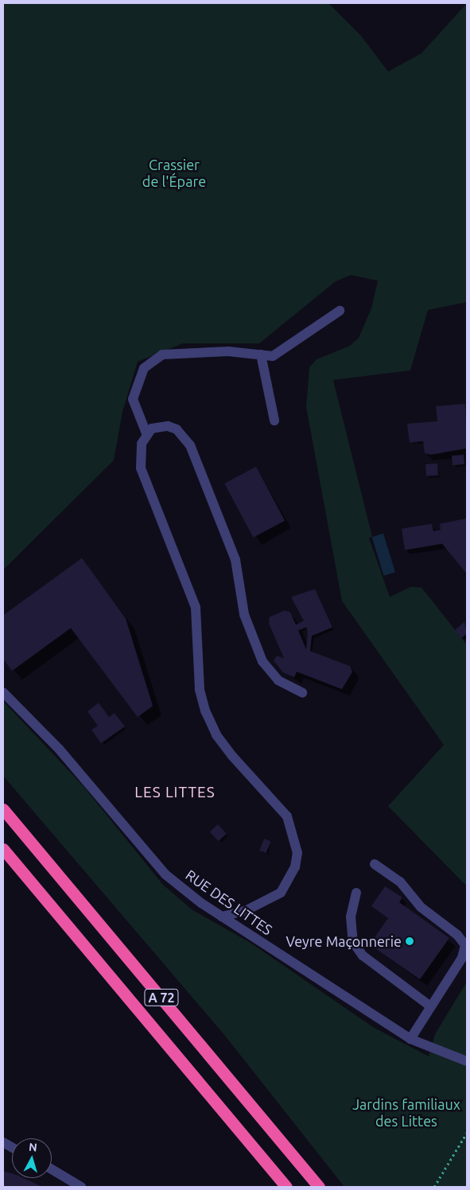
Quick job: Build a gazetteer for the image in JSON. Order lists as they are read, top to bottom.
{
  "streets": {
    "highway": ["A 72"],
    "street": ["RUE DES LITTES"]
  },
  "districts": ["LES LITTES"],
  "parks": ["Crassier de l'Épare", "Jardins familiaux des Littes"],
  "places": ["Veyre Maçonnerie"],
  "north": "top"
}
